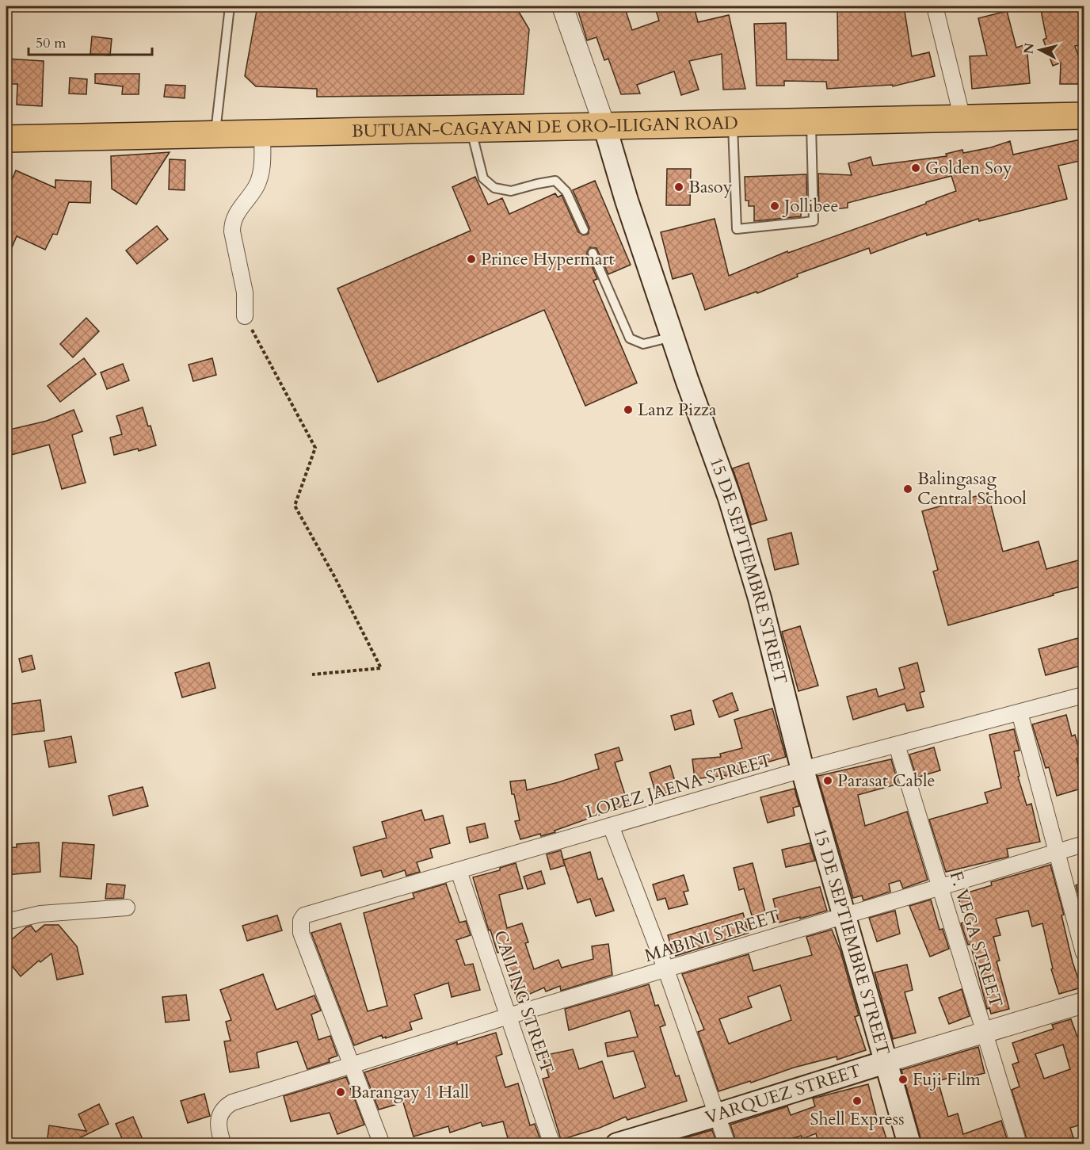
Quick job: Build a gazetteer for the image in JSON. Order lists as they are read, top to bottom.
{
  "streets": {
    "highway": ["BUTUAN-CAGAYAN DE ORO-ILIGAN ROAD"],
    "main road": ["15 DE SEPTIEMBRE STREET", "VARQUEZ STREET"],
    "street": [
      "LOPEZ JAENA STREET",
      "MABINI STREET",
      "F. VEGA STREET",
      "CAILING STREET"
    ]
  },
  "crossings": [
    ["BUTUAN-CAGAYAN DE ORO-ILIGAN ROAD", "15 DE SEPTIEMBRE STREET"],
    ["15 DE SEPTIEMBRE STREET", "LOPEZ JAENA STREET"],
    ["15 DE SEPTIEMBRE STREET", "MABINI STREET"],
    ["15 DE SEPTIEMBRE STREET", "VARQUEZ STREET"],
    ["LOPEZ JAENA STREET", "MABINI STREET"],
    ["LOPEZ JAENA STREET", "F. VEGA STREET"],
    ["LOPEZ JAENA STREET", "CAILING STREET"],
    ["MABINI STREET", "F. VEGA STREET"],
    ["MABINI STREET", "CAILING STREET"],
    ["F. VEGA STREET", "VARQUEZ STREET"]
  ],
  "places": [
    "Golden Soy",
    "Basoy",
    "Jollibee",
    "Prince Hypermart",
    "Lanz Pizza",
    "Balingasag Central School",
    "Parasat Cable",
    "Fuji Film",
    "Barangay 1 Hall",
    "Shell Express"
  ],
  "scale_bar": "50 m",
  "north": "left"
}
